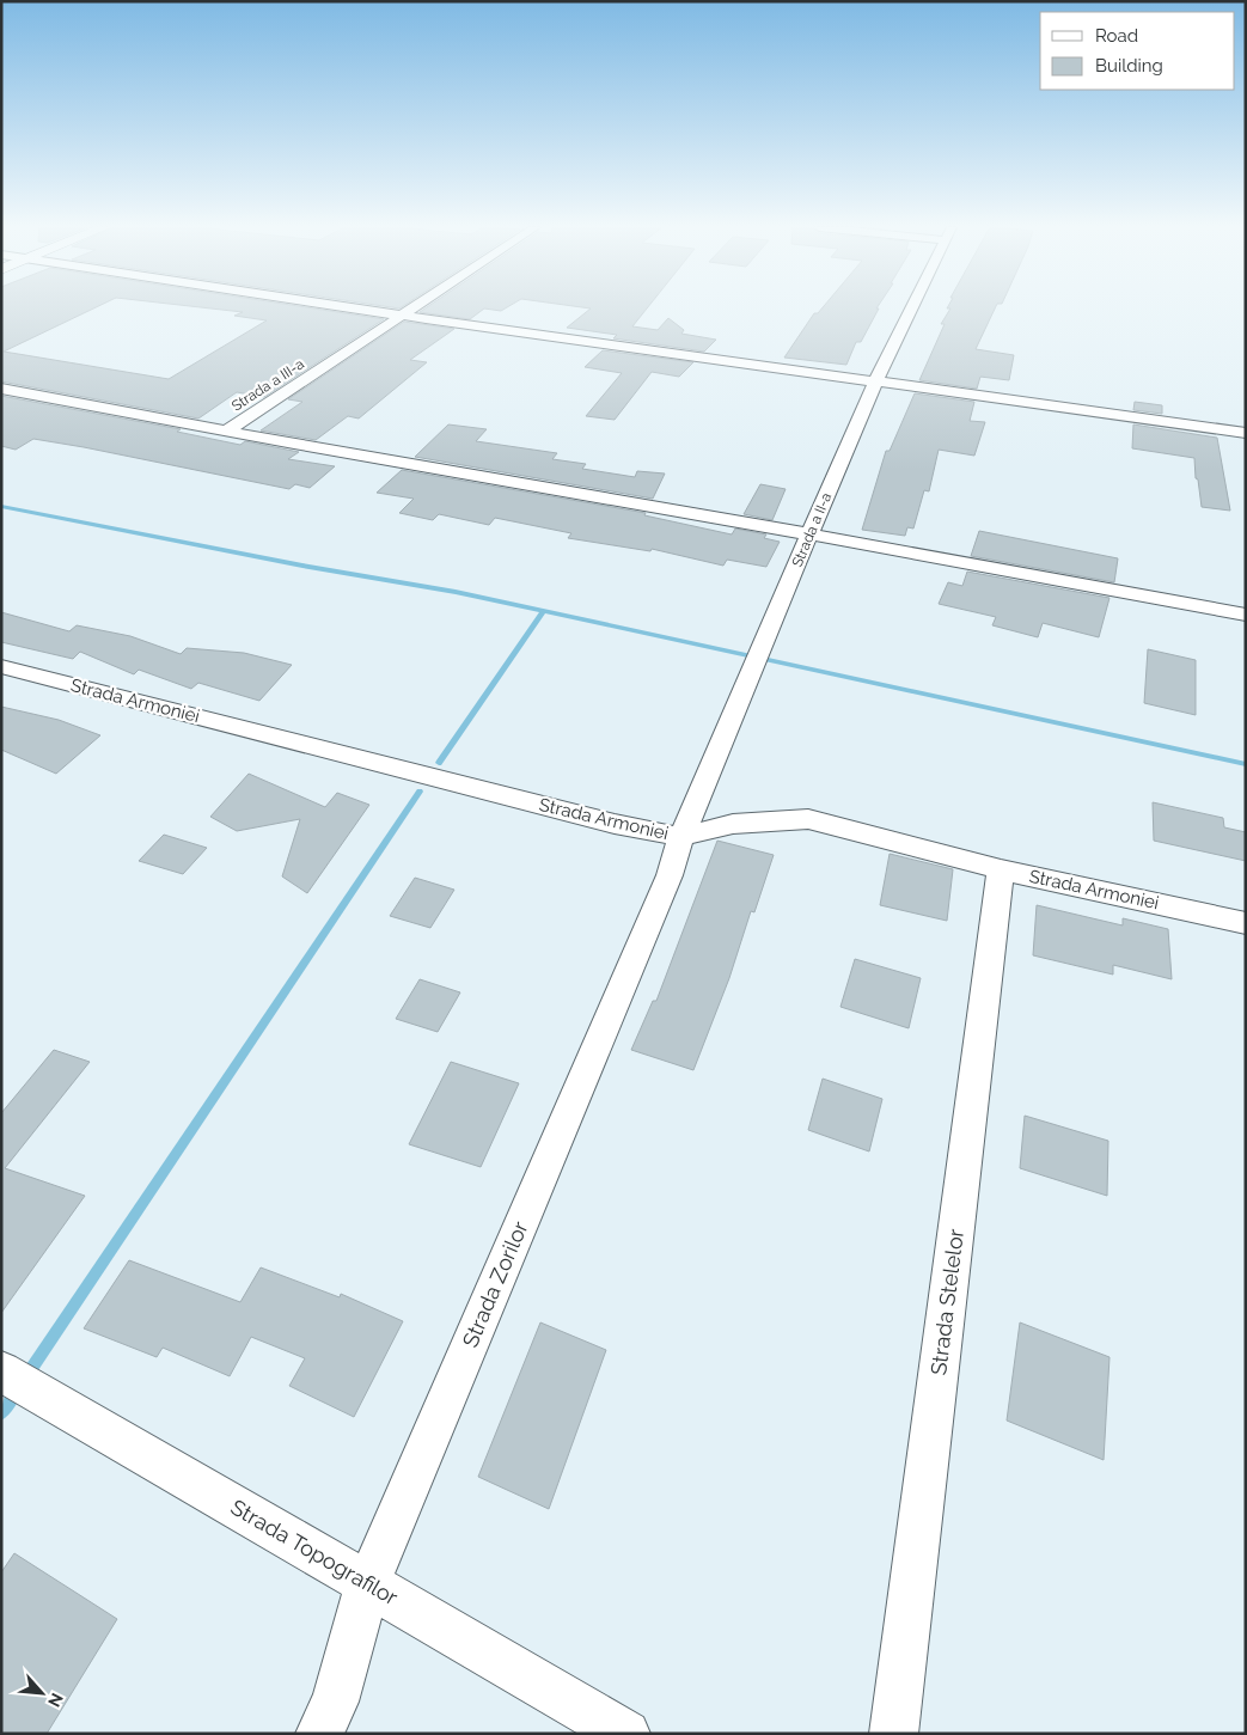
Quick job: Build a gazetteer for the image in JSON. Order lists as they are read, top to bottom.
{
  "streets": {
    "street": [
      "Strada a III-a",
      "Strada a II-a",
      "Strada Armoniei",
      "Strada Zorilor",
      "Strada Stelelor",
      "Strada Topografilor"
    ]
  },
  "crossings": [
    ["Strada a II-a", "Strada Armoniei"],
    ["Strada a II-a", "Strada Zorilor"],
    ["Strada Armoniei", "Strada Zorilor"],
    ["Strada Armoniei", "Strada Stelelor"],
    ["Strada Zorilor", "Strada Topografilor"]
  ],
  "legend": ["Road", "Building"],
  "north": "bottom right"
}
